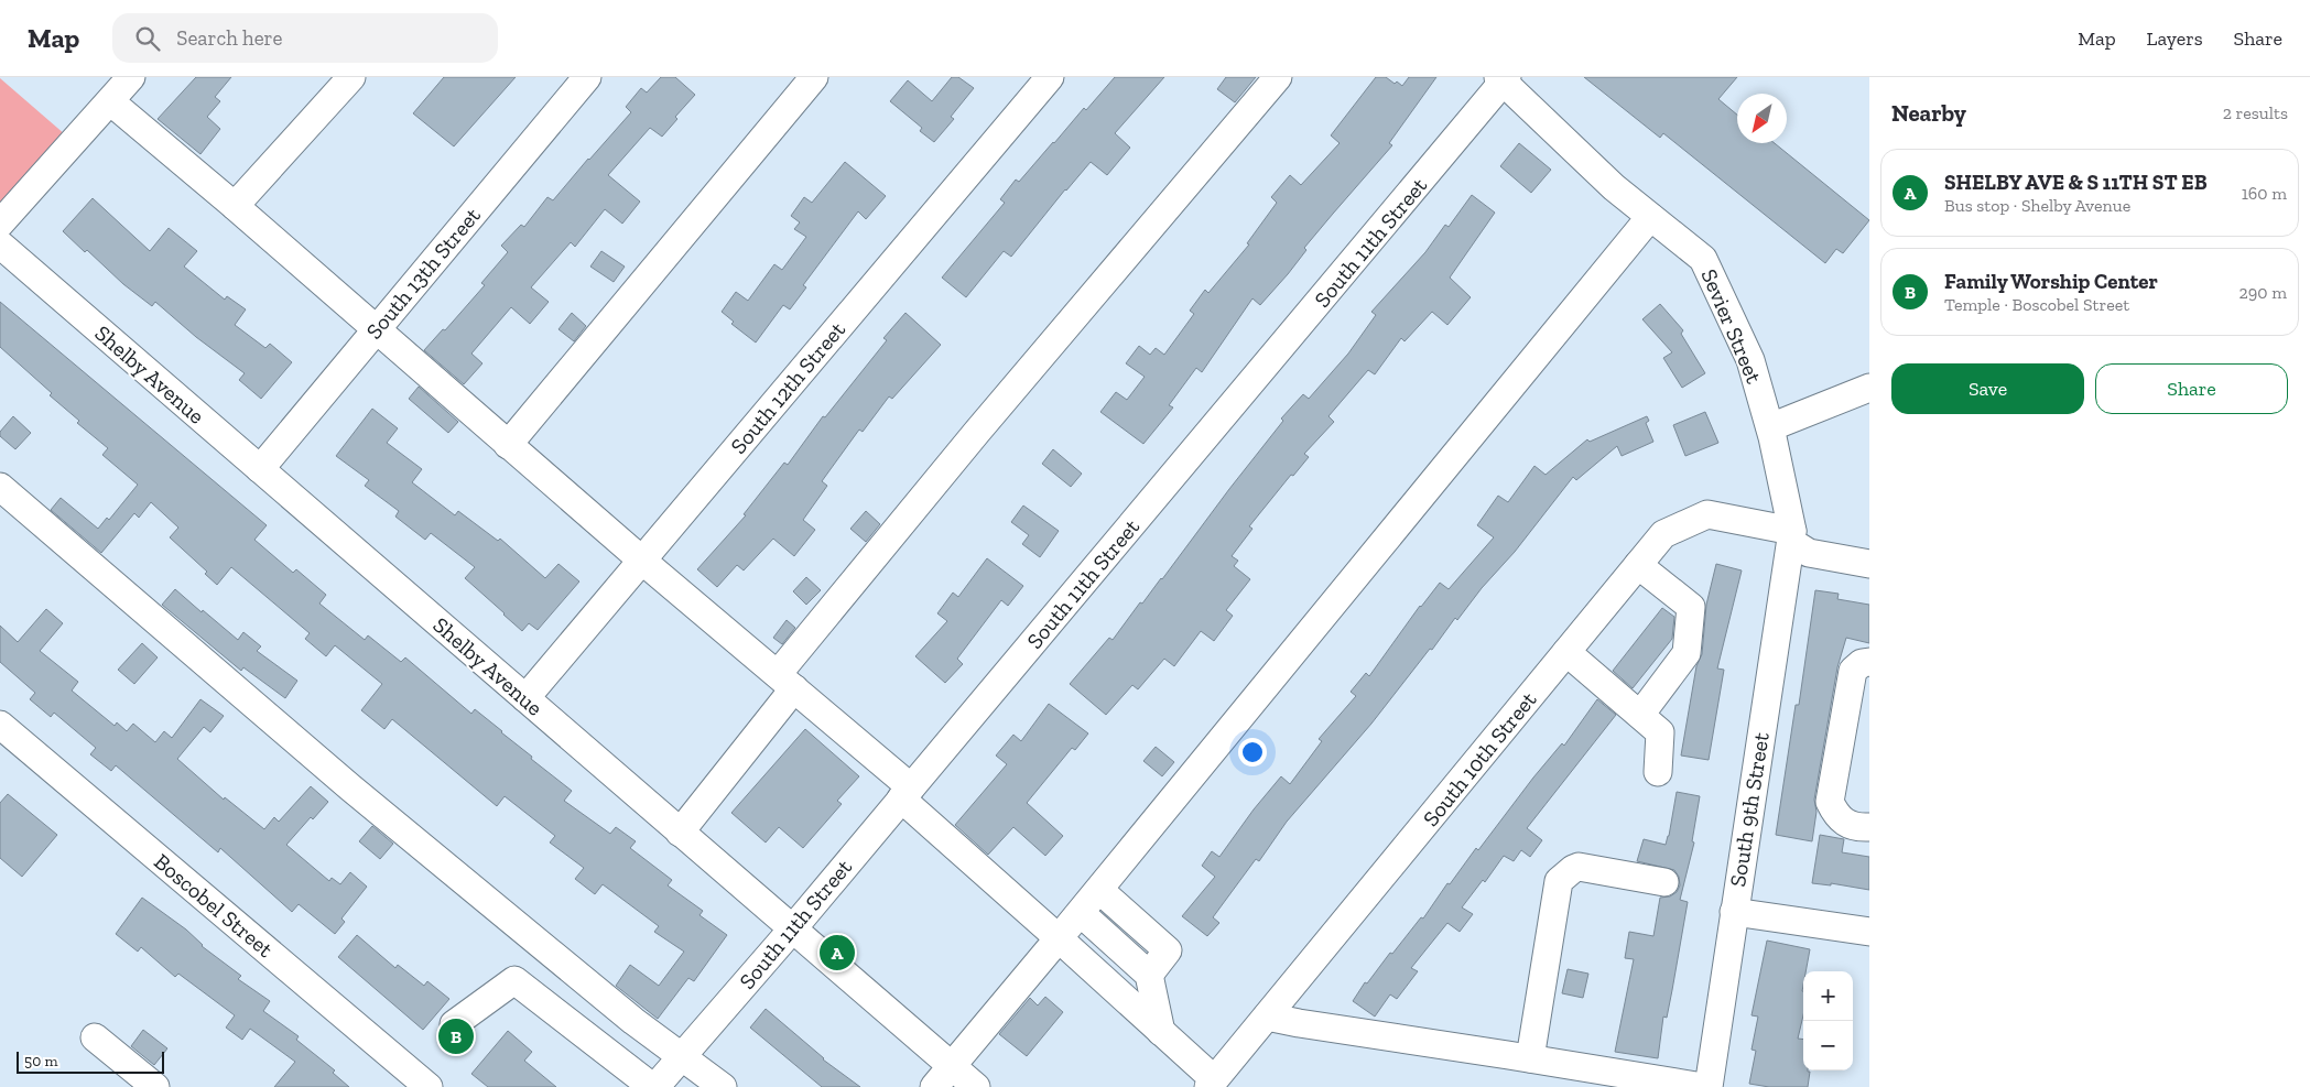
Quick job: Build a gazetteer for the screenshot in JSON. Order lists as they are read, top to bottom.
{
  "streets": {
    "street": [
      "South 11th Street",
      "South 13th Street",
      "Sevier Street",
      "Shelby Avenue",
      "South 12th Street",
      "South 10th Street",
      "South 9th Street",
      "Boscobel Street"
    ]
  },
  "crossings": [
    ["South 11th Street", "Sevier Street"],
    ["South 11th Street", "Shelby Avenue"],
    ["South 13th Street", "Shelby Avenue"],
    ["Sevier Street", "South 10th Street"],
    ["Sevier Street", "South 9th Street"],
    ["Shelby Avenue", "South 12th Street"],
    ["South 10th Street", "South 9th Street"]
  ],
  "scale_bar": "50 m",
  "north": "bottom left",
  "page": {
    "header": "Map",
    "search": "Search here",
    "nav": ["Map", "Layers", "Share"],
    "heading": ["Nearby", "2 results"],
    "list": [
      {
        "mark": "A",
        "name": "SHELBY AVE & S 11TH ST EB",
        "note": "Bus stop · Shelby Avenue",
        "value": "160 m"
      },
      {
        "mark": "B",
        "name": "Family Worship Center",
        "note": "Temple · Boscobel Street",
        "value": "290 m"
      }
    ],
    "buttons": ["Save", "Share"],
    "pins": ["A", "B"],
    "map_buttons": ["+", "−"],
    "scale": "50 m"
  }
}
